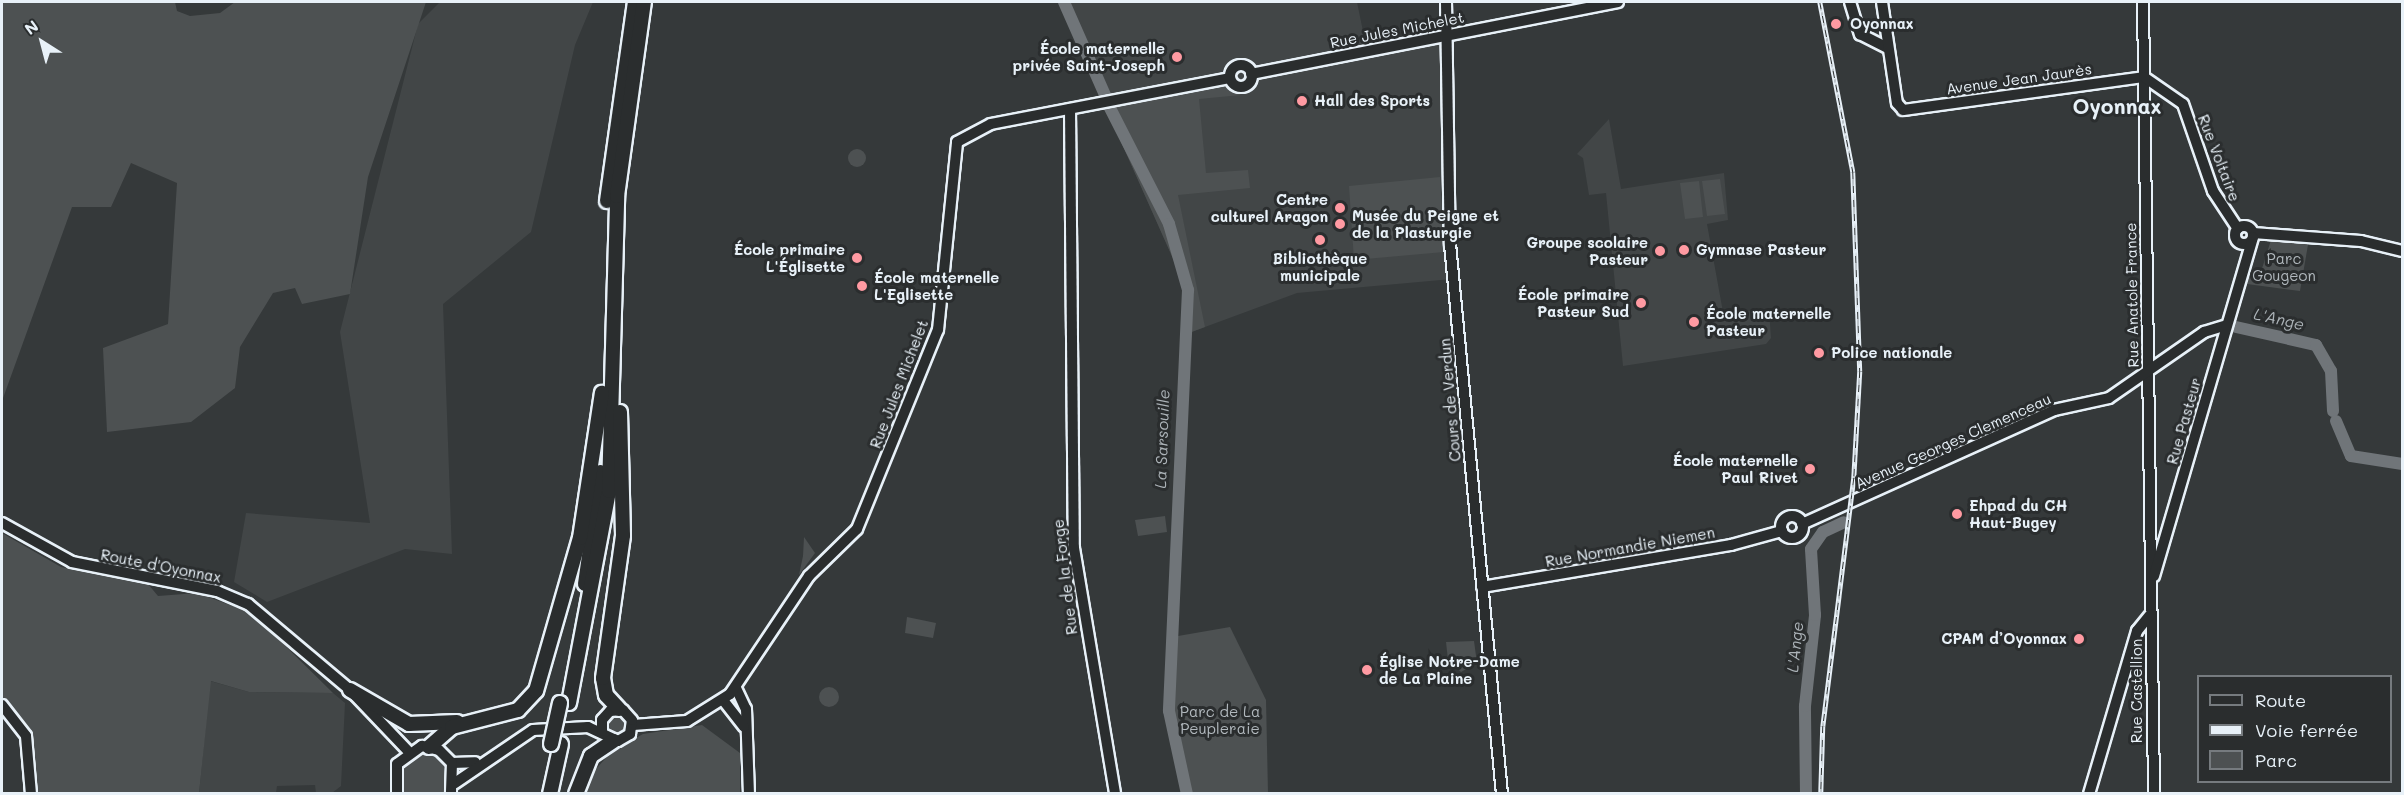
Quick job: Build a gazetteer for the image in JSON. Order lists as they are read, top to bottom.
{
  "streets": {
    "main road": [
      "Rue Jules Michelet",
      "Avenue Jean Jaurès",
      "Rue Voltaire",
      "Rue Anatole France",
      "Cours de Verdun",
      "Rue Pasteur",
      "Avenue Georges Clemenceau",
      "Rue Normandie Niemen",
      "Route d'Oyonnax",
      "Rue de la Forge",
      "Rue Castellion"
    ]
  },
  "crossings": [
    ["Rue Jules Michelet", "Cours de Verdun"],
    ["Rue Jules Michelet", "Rue de la Forge"],
    ["Avenue Jean Jaurès", "Rue Voltaire"],
    ["Avenue Jean Jaurès", "Rue Anatole France"],
    ["Rue Voltaire", "Rue Anatole France"],
    ["Rue Anatole France", "Rue Pasteur"],
    ["Rue Anatole France", "Avenue Georges Clemenceau"],
    ["Rue Anatole France", "Rue Castellion"],
    ["Cours de Verdun", "Rue Normandie Niemen"],
    ["Rue Pasteur", "Avenue Georges Clemenceau"],
    ["Rue Pasteur", "Rue Castellion"],
    ["Avenue Georges Clemenceau", "Rue Normandie Niemen"]
  ],
  "districts": ["Oyonnax"],
  "water": ["L'Ange", "La Sarsouille"],
  "parks": ["Parc Gougeon", "Parc de La Peupleraie"],
  "places": [
    "Oyonnax",
    "École maternelle privée Saint-Joseph",
    "Hall des Sports",
    "Centre culturel Aragon",
    "Musée du Peigne et de la Plasturgie",
    "Bibliothèque municipale",
    "Gymnase Pasteur",
    "Groupe scolaire Pasteur",
    "École primaire L'Églisette",
    "École maternelle L'Eglisette",
    "École primaire Pasteur Sud",
    "École maternelle Pasteur",
    "Police nationale",
    "École maternelle Paul Rivet",
    "Ehpad du CH Haut-Bugey",
    "CPAM d’Oyonnax",
    "Église Notre-Dame de La Plaine"
  ],
  "legend": ["Route", "Voie ferrée", "Parc"],
  "north": "top left"
}
